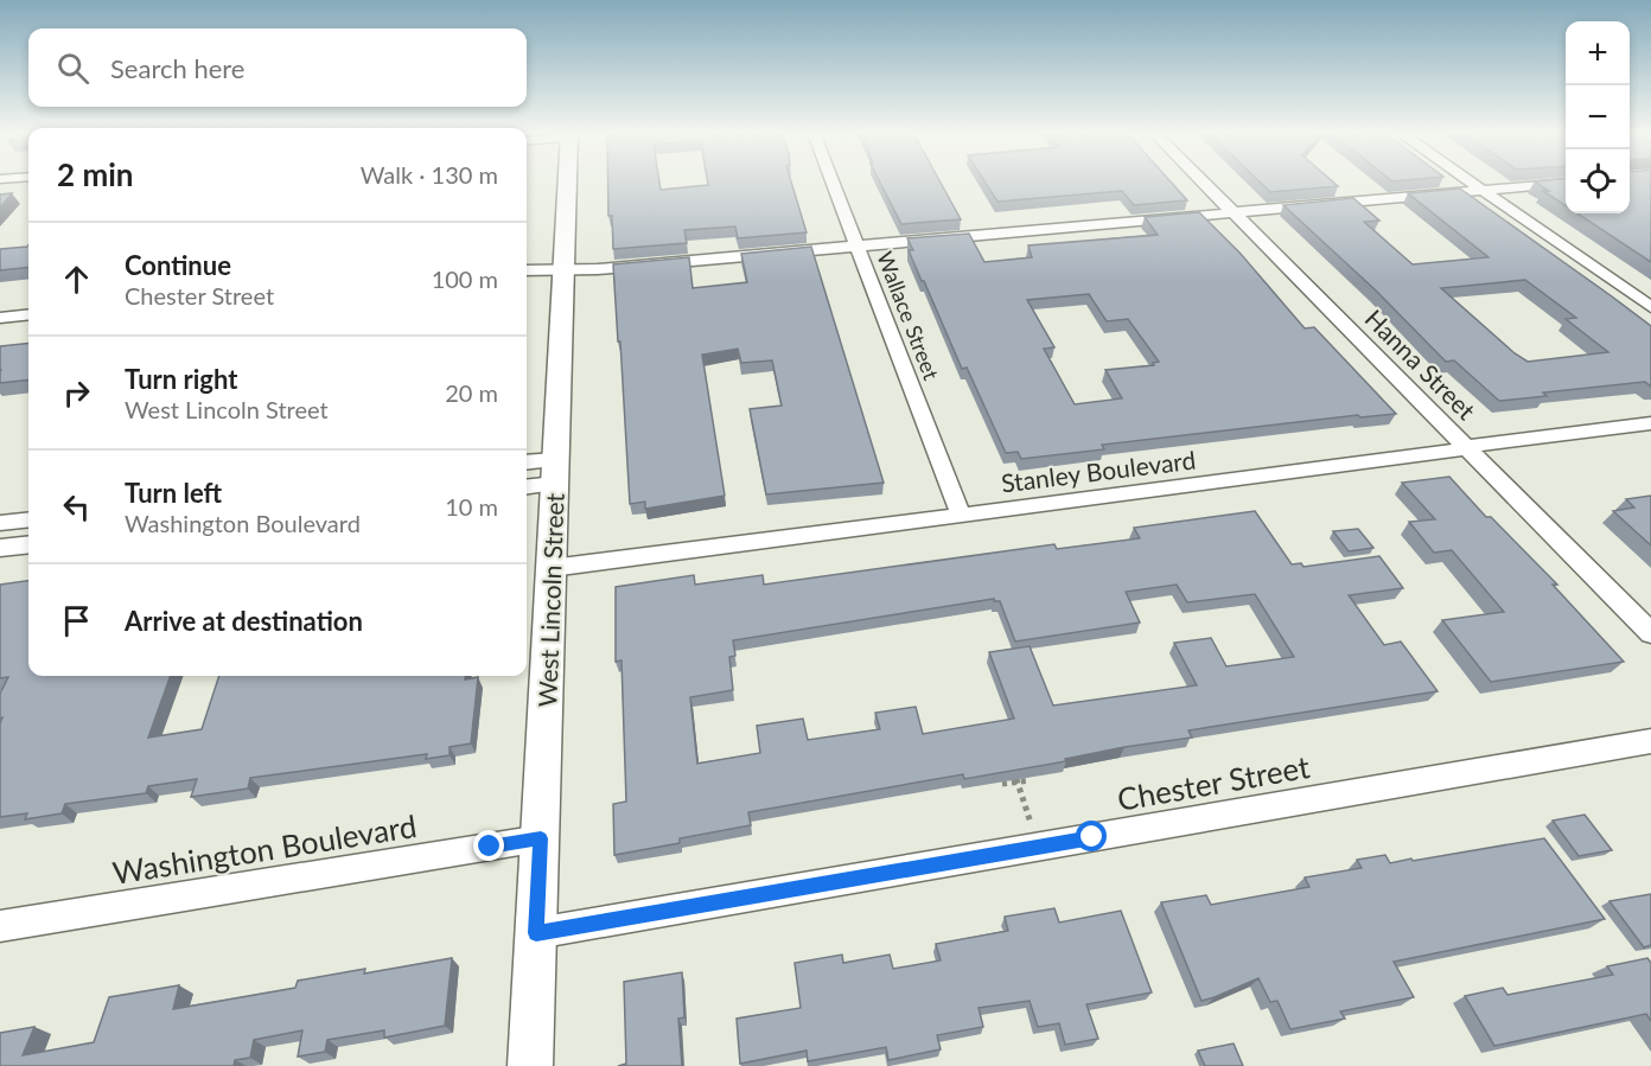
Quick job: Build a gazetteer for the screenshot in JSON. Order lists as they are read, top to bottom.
{
  "streets": {
    "street": [
      "Wallace Street",
      "Hanna Street",
      "Stanley Boulevard",
      "West Lincoln Street",
      "Chester Street",
      "Washington Boulevard"
    ]
  },
  "crossings": [
    ["Wallace Street", "Stanley Boulevard"],
    ["Hanna Street", "Stanley Boulevard"],
    ["Stanley Boulevard", "West Lincoln Street"],
    ["West Lincoln Street", "Chester Street"],
    ["West Lincoln Street", "Washington Boulevard"]
  ],
  "page": {
    "map_buttons": ["+", "−"],
    "search": "Search here",
    "heading": ["2 min", "Walk · 130 m"],
    "list": [
      ["Continue", "Chester Street", "100 m"],
      ["Turn right", "West Lincoln Street", "20 m"],
      ["Turn left", "Washington Boulevard", "10 m"],
      "Arrive at destination"
    ]
  }
}
